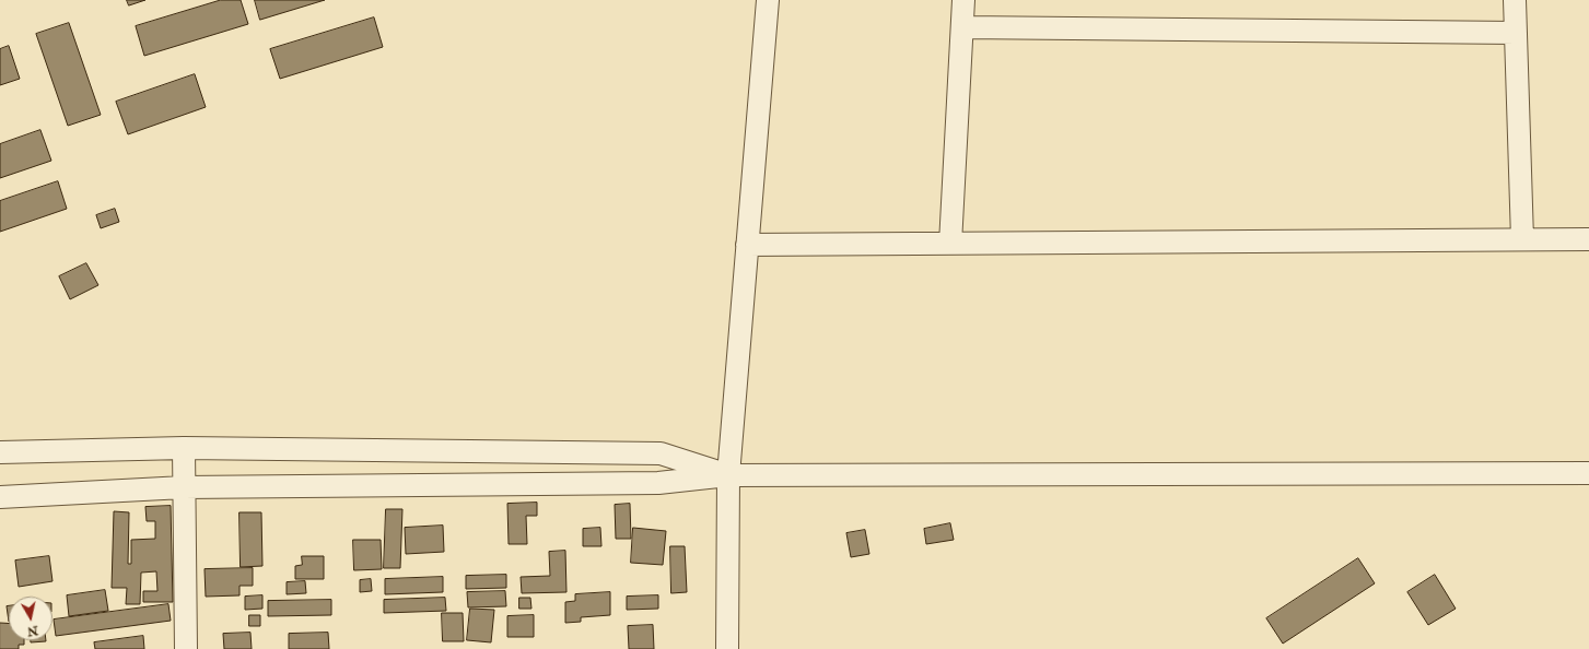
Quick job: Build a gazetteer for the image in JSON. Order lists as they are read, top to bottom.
{
  "north": "bottom"
}
